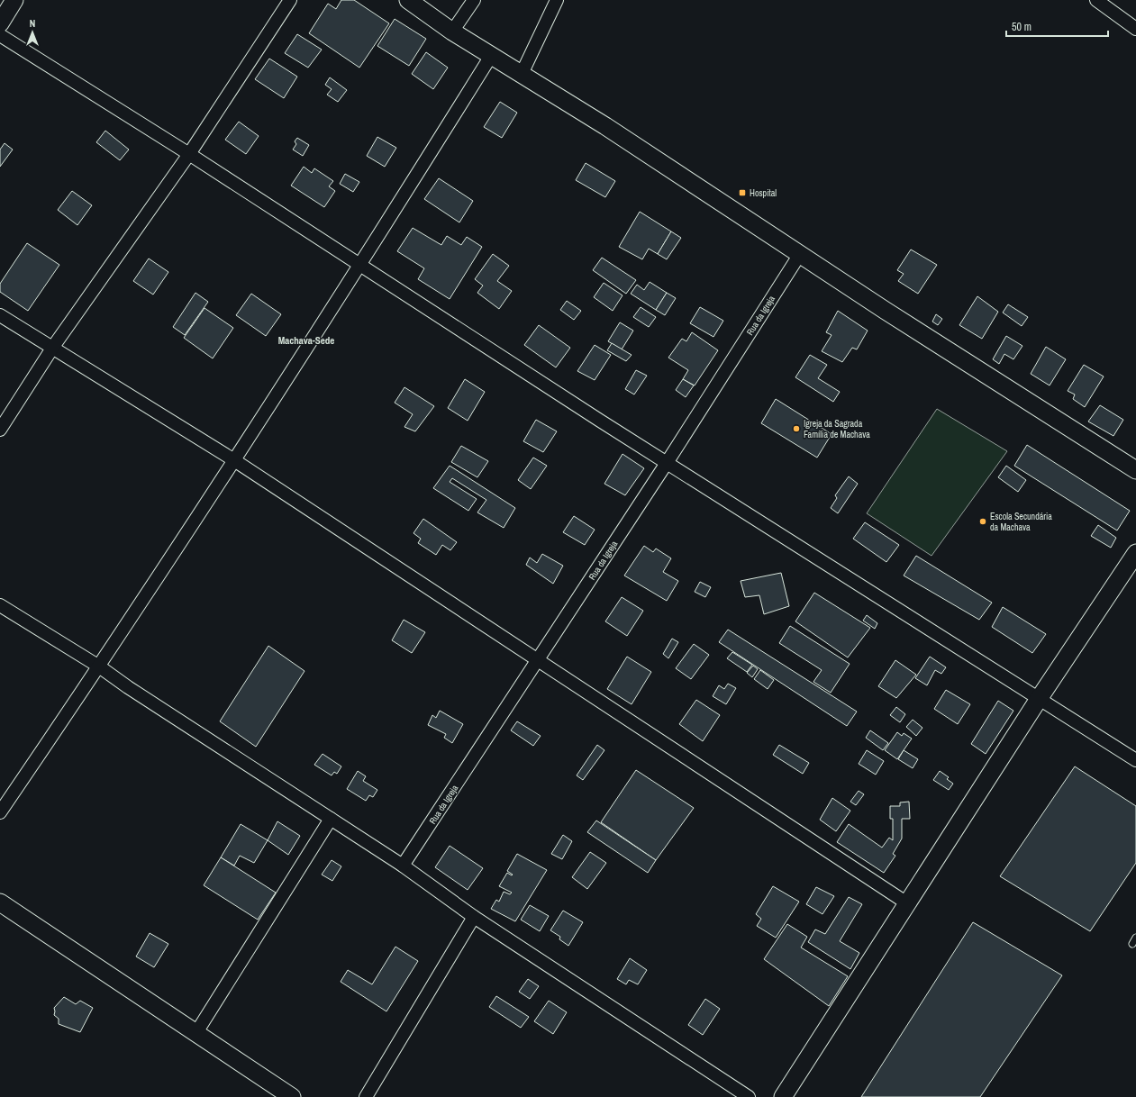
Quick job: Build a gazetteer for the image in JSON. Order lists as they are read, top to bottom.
{
  "streets": {
    "street": ["Rua da Igreja"]
  },
  "districts": ["Machava-Sede"],
  "places": {
    "transit": ["Hospital"],
    "other": ["Igreja da Sagrada Família de Machava", "Escola Secundária da Machava"]
  },
  "scale_bar": "50 m",
  "north": "top"
}
